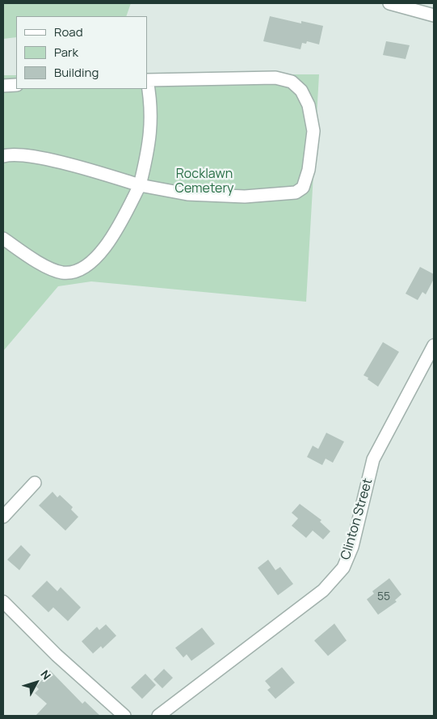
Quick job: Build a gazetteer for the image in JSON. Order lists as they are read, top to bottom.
{
  "streets": {
    "street": ["Clinton Street"]
  },
  "parks": ["Rocklawn Cemetery"],
  "house_numbers": ["55"],
  "legend": ["Road", "Park", "Building"],
  "north": "top right"
}
